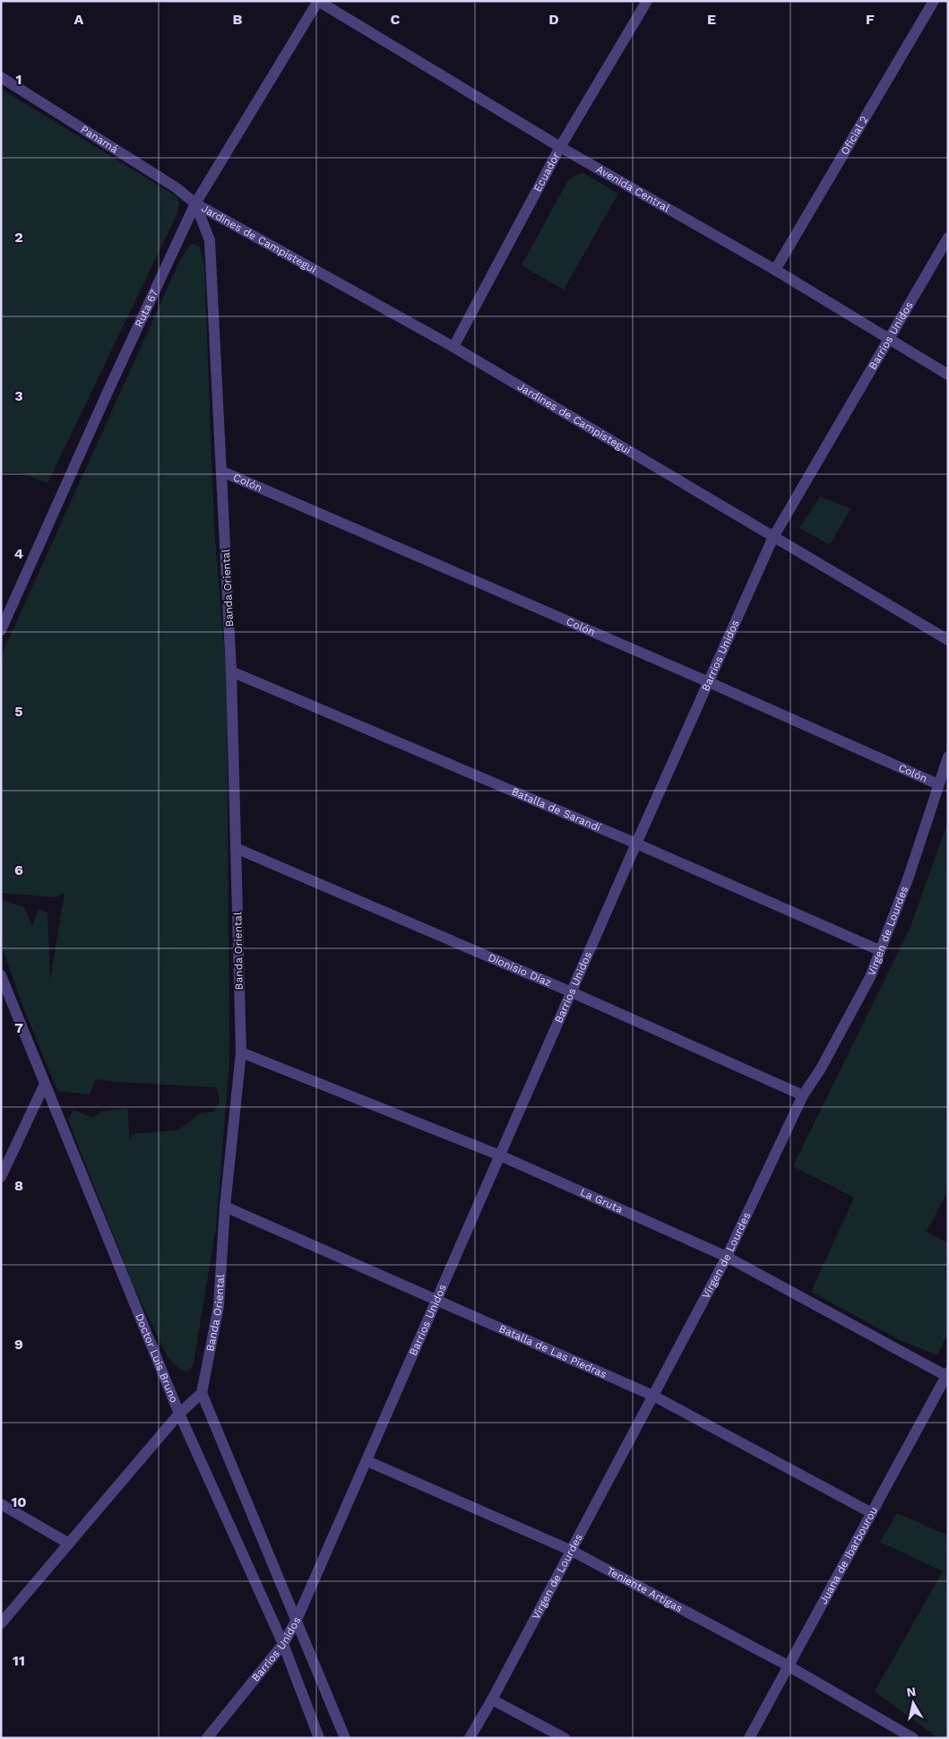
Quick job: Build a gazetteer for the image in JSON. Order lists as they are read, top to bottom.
{
  "streets": {
    "street": [
      "Oficial 2",
      "Panamá",
      "Ecuador",
      "Avenida Central",
      "Jardines de Campistegui",
      "Ruta 67",
      "Barrios Unidos",
      "Colón",
      "Banda Oriental",
      "Batalla de Sarandí",
      "Virgen de Lourdes",
      "Dionisio Díaz",
      "La Gruta",
      "Batalla de Las Piedras",
      "Doctor Luis Bruno",
      "Juana de Ibarbourou",
      "Teniente Artigas"
    ]
  },
  "crossings": [
    ["Oficial 2", "Avenida Central"],
    ["Panamá", "Jardines de Campistegui"],
    ["Panamá", "Ruta 67"],
    ["Panamá", "Banda Oriental"],
    ["Ecuador", "Avenida Central"],
    ["Ecuador", "Jardines de Campistegui"],
    ["Avenida Central", "Ruta 67"],
    ["Avenida Central", "Barrios Unidos"],
    ["Jardines de Campistegui", "Ruta 67"],
    ["Jardines de Campistegui", "Barrios Unidos"],
    ["Jardines de Campistegui", "Banda Oriental"],
    ["Ruta 67", "Banda Oriental"],
    ["Barrios Unidos", "Colón"],
    ["Barrios Unidos", "Batalla de Sarandí"],
    ["Barrios Unidos", "Dionisio Díaz"],
    ["Barrios Unidos", "La Gruta"],
    ["Barrios Unidos", "Batalla de Las Piedras"],
    ["Barrios Unidos", "Doctor Luis Bruno"],
    ["Barrios Unidos", "Teniente Artigas"],
    ["Colón", "Banda Oriental"],
    ["Colón", "Virgen de Lourdes"],
    ["Banda Oriental", "Batalla de Sarandí"],
    ["Banda Oriental", "Dionisio Díaz"],
    ["Banda Oriental", "La Gruta"],
    ["Banda Oriental", "Batalla de Las Piedras"],
    ["Batalla de Sarandí", "Virgen de Lourdes"],
    ["Virgen de Lourdes", "Dionisio Díaz"],
    ["Virgen de Lourdes", "La Gruta"],
    ["Virgen de Lourdes", "Batalla de Las Piedras"],
    ["Virgen de Lourdes", "Teniente Artigas"],
    ["La Gruta", "Juana de Ibarbourou"],
    ["Batalla de Las Piedras", "Juana de Ibarbourou"],
    ["Juana de Ibarbourou", "Teniente Artigas"]
  ],
  "north": "top",
  "grid": {
    "columns": [
      "A",
      "B",
      "C",
      "D",
      "E",
      "F"
    ],
    "rows": [
      "1",
      "2",
      "3",
      "4",
      "5",
      "6",
      "7",
      "8",
      "9",
      "10",
      "11"
    ]
  }
}
